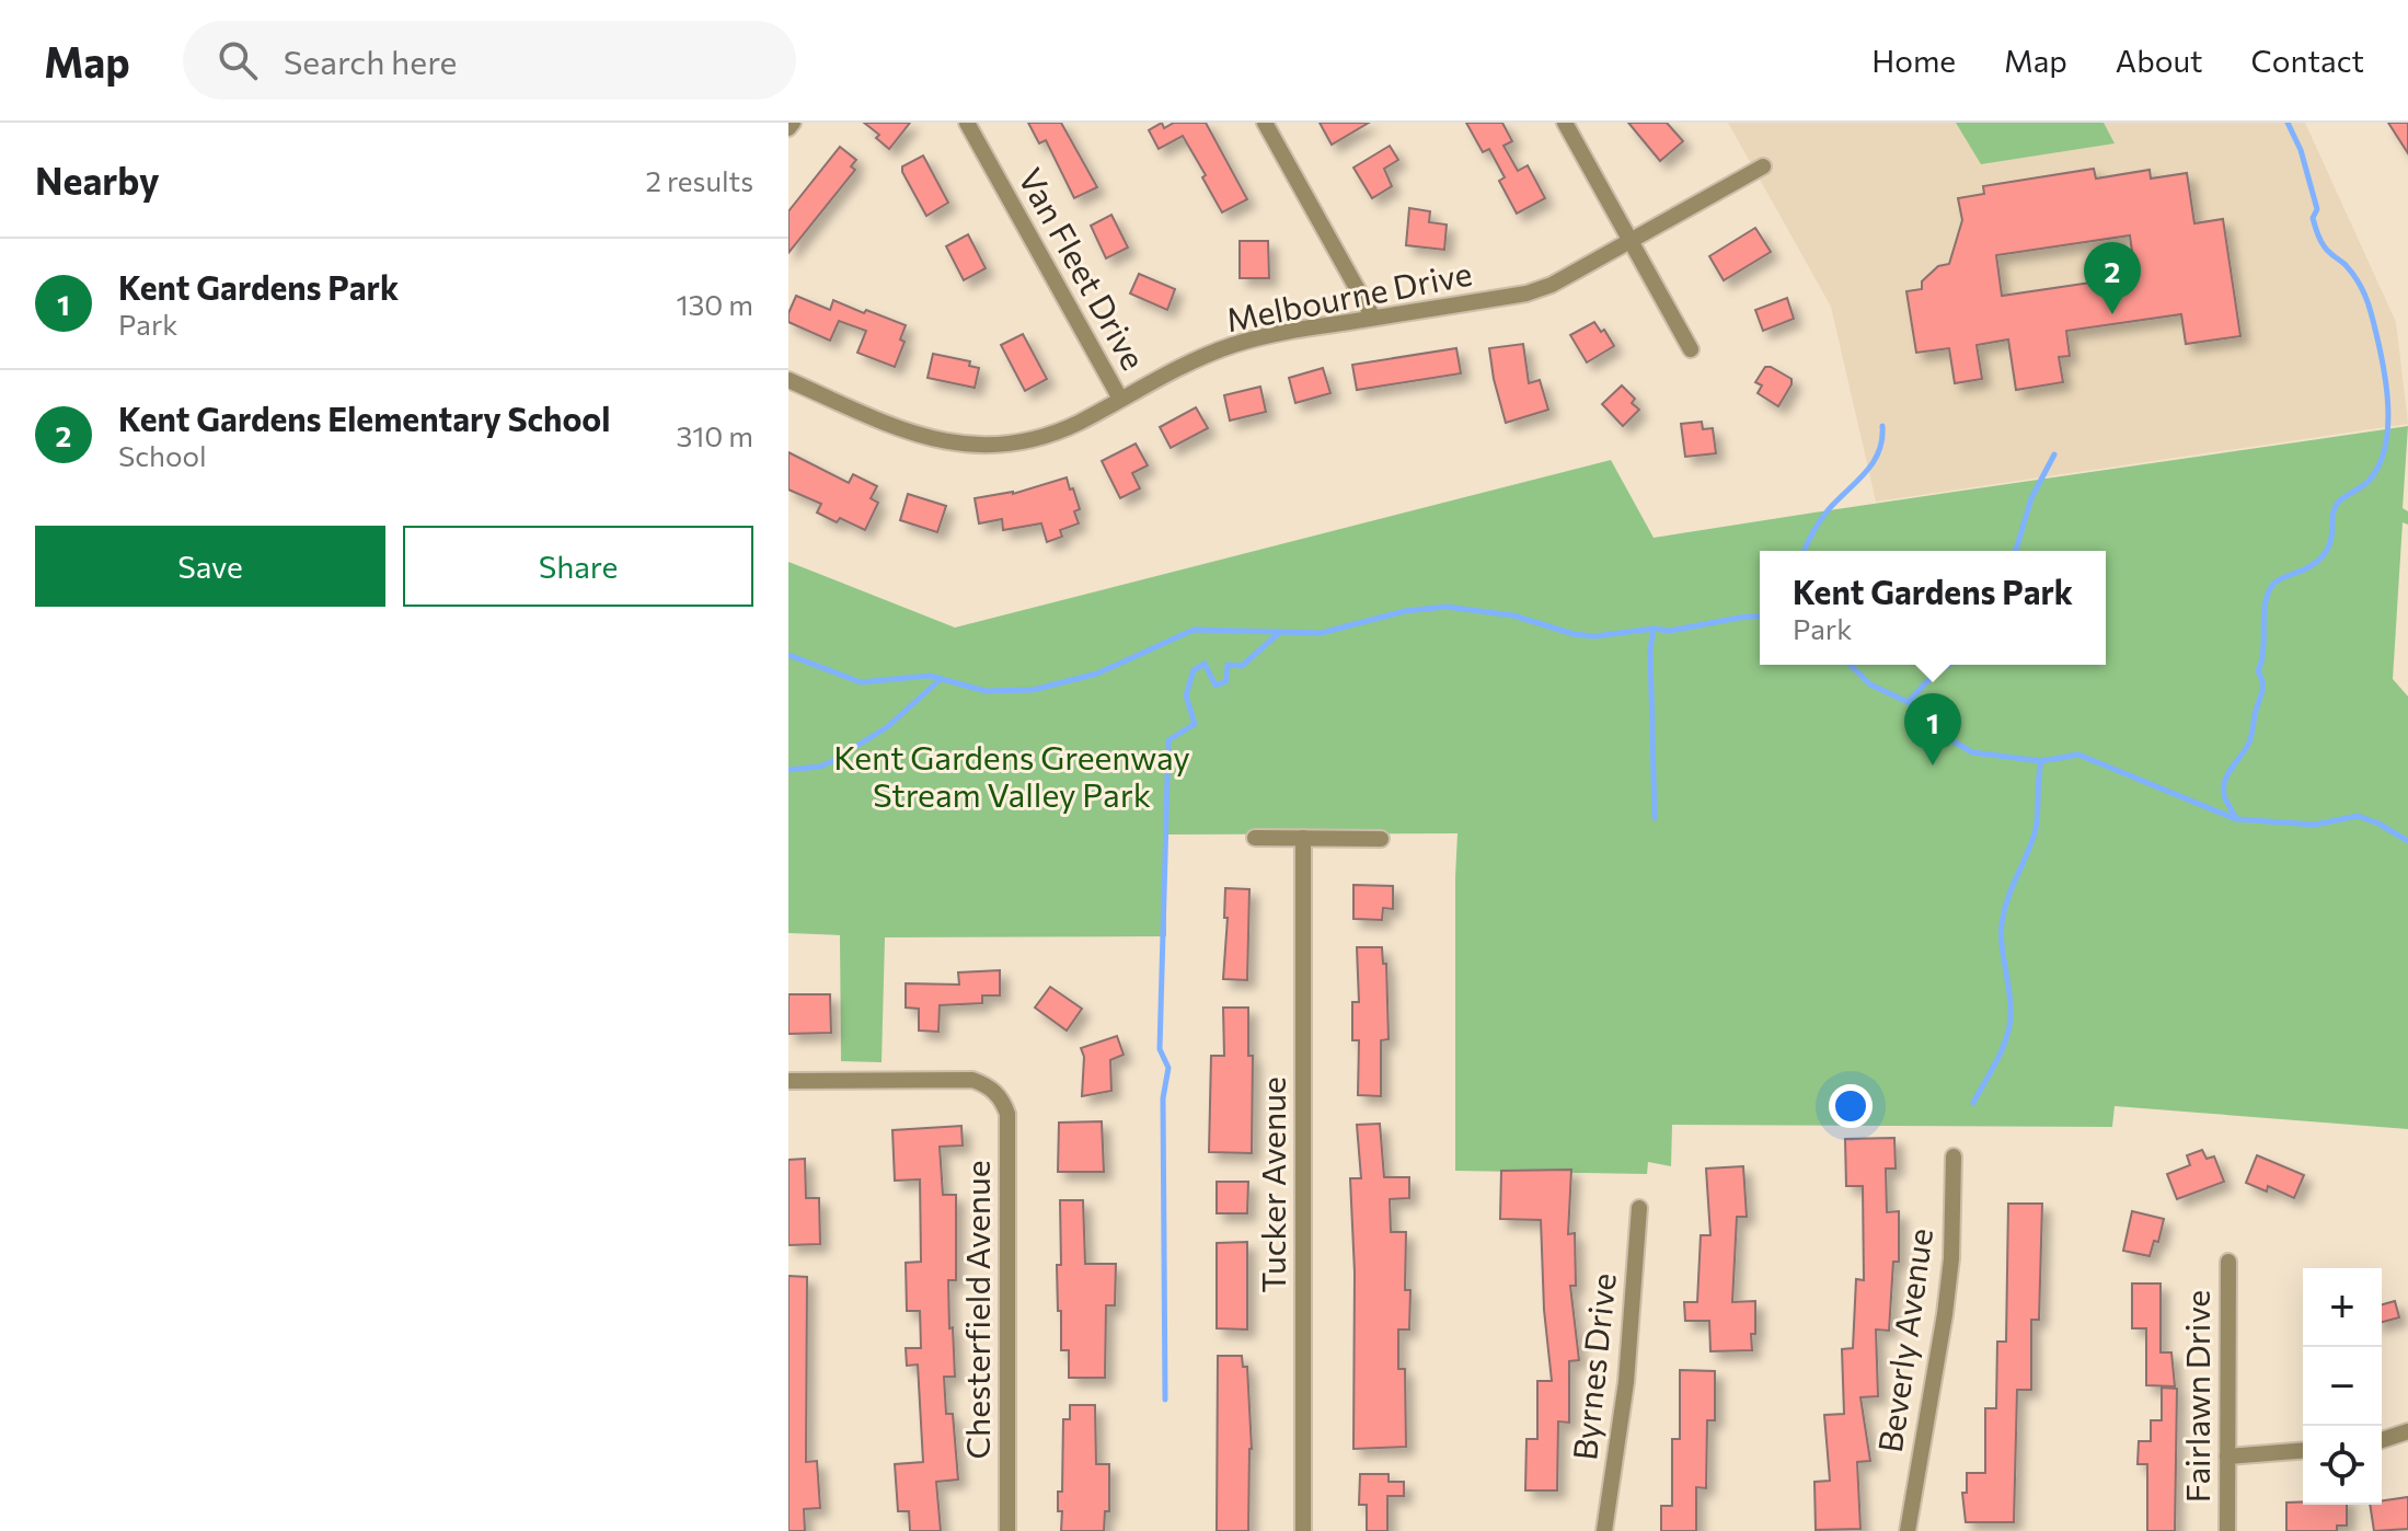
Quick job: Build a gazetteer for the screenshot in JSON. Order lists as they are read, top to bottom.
{
  "streets": {
    "street": [
      "Van Fleet Drive",
      "Melbourne Drive",
      "Tucker Avenue",
      "Chesterfield Avenue",
      "Beverly Avenue",
      "Byrnes Drive",
      "Fairlawn Drive"
    ]
  },
  "crossings": [
    ["Van Fleet Drive", "Melbourne Drive"]
  ],
  "parks": ["Kent Gardens Greenway Stream Valley Park"],
  "page": {
    "header": "Map",
    "search": "Search here",
    "nav": [
      "Home",
      "Map",
      "About",
      "Contact"
    ],
    "heading": ["Nearby", "2 results"],
    "list": [
      {
        "mark": "1",
        "name": "Kent Gardens Park",
        "note": "Park",
        "value": "130 m"
      },
      {
        "mark": "2",
        "name": "Kent Gardens Elementary School",
        "note": "School",
        "value": "310 m"
      }
    ],
    "pins": ["2", "1"],
    "buttons": ["Save", "Share"],
    "popup": ["Kent Gardens Park", "Park"],
    "map_buttons": ["+", "−"]
  }
}
